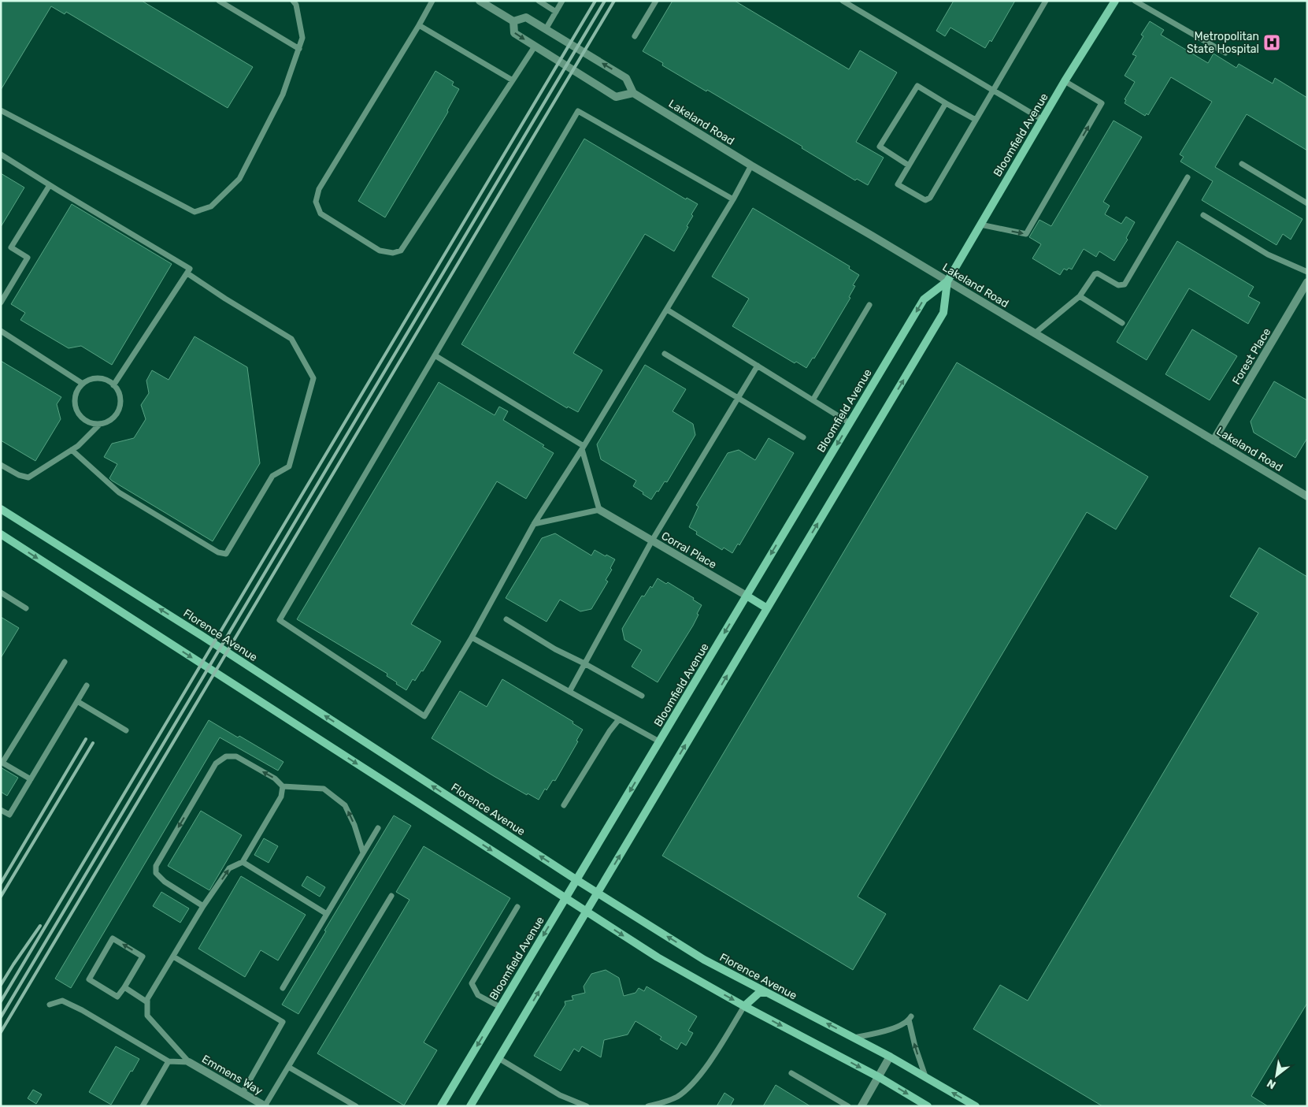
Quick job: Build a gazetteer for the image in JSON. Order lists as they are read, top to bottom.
{
  "streets": {
    "main road": ["Bloomfield Avenue", "Corral Place", "Florence Avenue"],
    "street": ["Lakeland Road", "Forest Place", "Emmens Way"]
  },
  "crossings": [
    ["Lakeland Road", "Bloomfield Avenue"],
    ["Lakeland Road", "Forest Place"],
    ["Bloomfield Avenue", "Corral Place"],
    ["Bloomfield Avenue", "Florence Avenue"]
  ],
  "places": {
    "hospital": ["Metropolitan State Hospital"]
  },
  "north": "bottom left"
}
